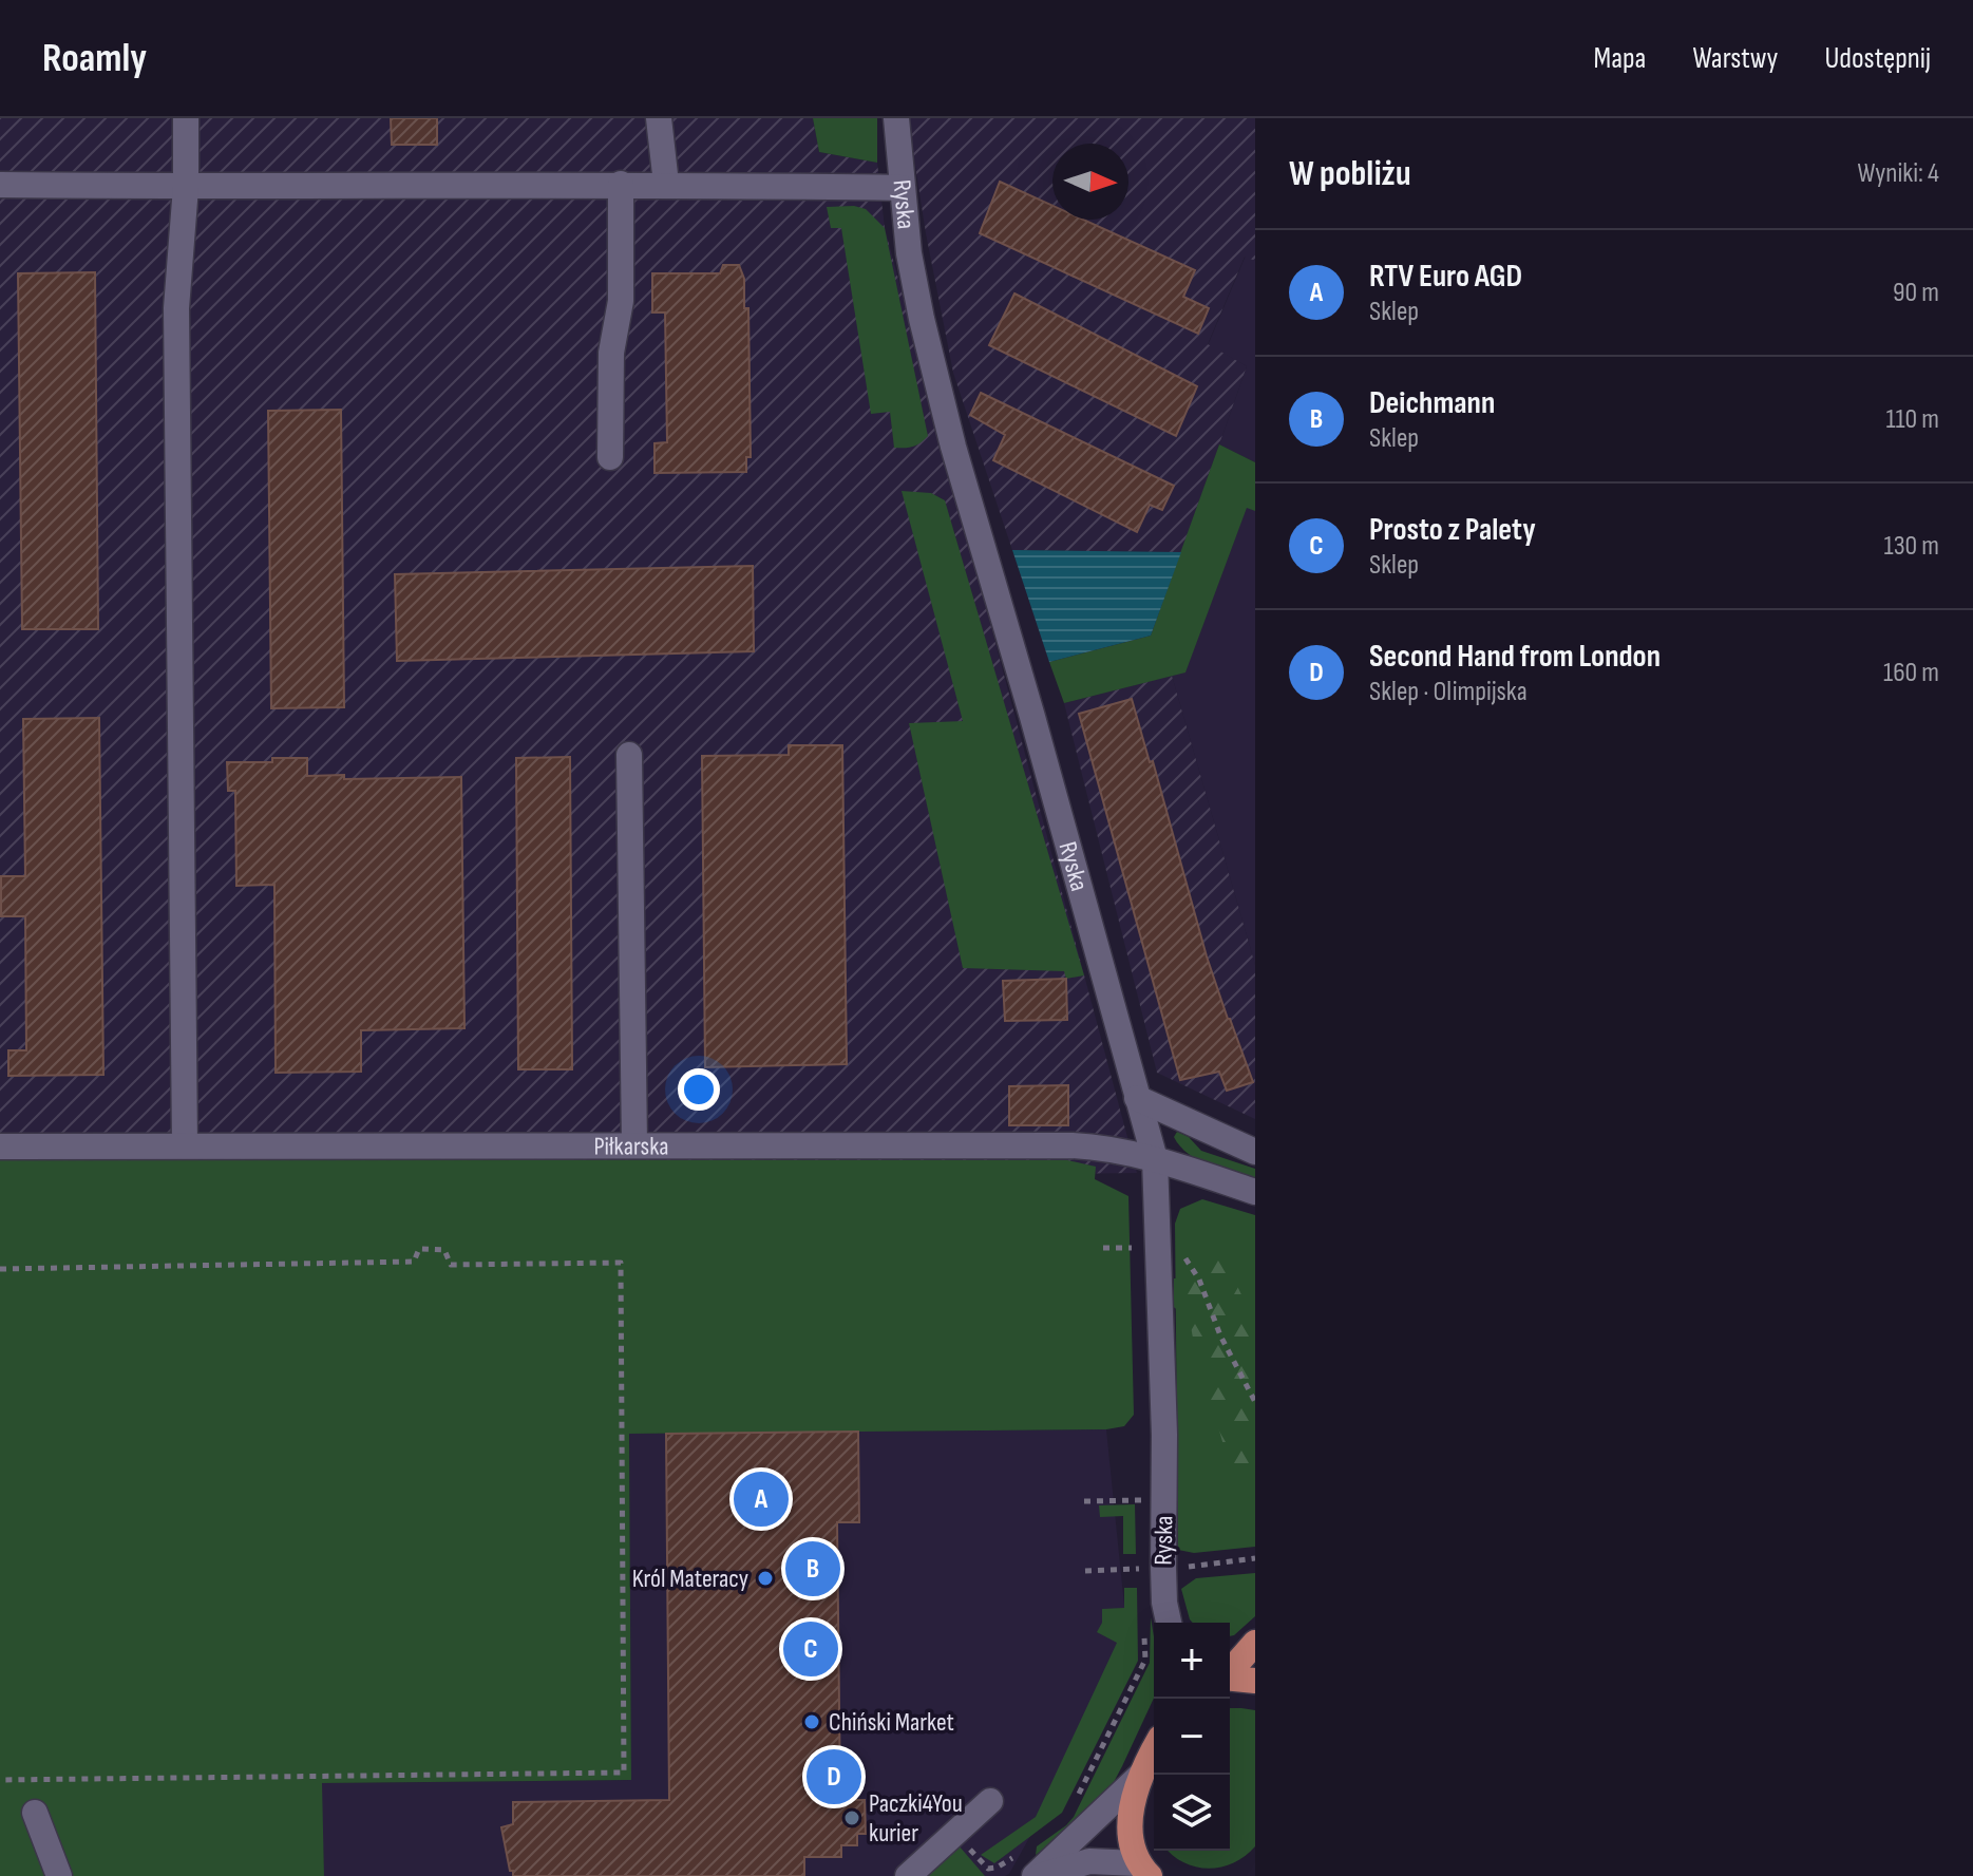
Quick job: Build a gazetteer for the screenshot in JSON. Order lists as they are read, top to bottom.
{
  "streets": {
    "street": ["Ryska", "Piłkarska"]
  },
  "crossings": [
    ["Ryska", "Piłkarska"]
  ],
  "places": ["Król Materacy", "Chiński Market", "Paczki4You kurier"],
  "north": "right",
  "page": {
    "header": "Roamly",
    "nav": ["Mapa", "Warstwy", "Udostępnij"],
    "heading": ["W pobliżu", "Wyniki: 4"],
    "list": [
      {
        "mark": "A",
        "name": "RTV Euro AGD",
        "note": "Sklep",
        "value": "90 m"
      },
      {
        "mark": "B",
        "name": "Deichmann",
        "note": "Sklep",
        "value": "110 m"
      },
      {
        "mark": "C",
        "name": "Prosto z Palety",
        "note": "Sklep",
        "value": "130 m"
      },
      {
        "mark": "D",
        "name": "Second Hand from London",
        "note": "Sklep · Olimpijska",
        "value": "160 m"
      }
    ],
    "pins": [
      "A",
      "B",
      "C",
      "D"
    ],
    "map_buttons": ["+", "−"]
  }
}
